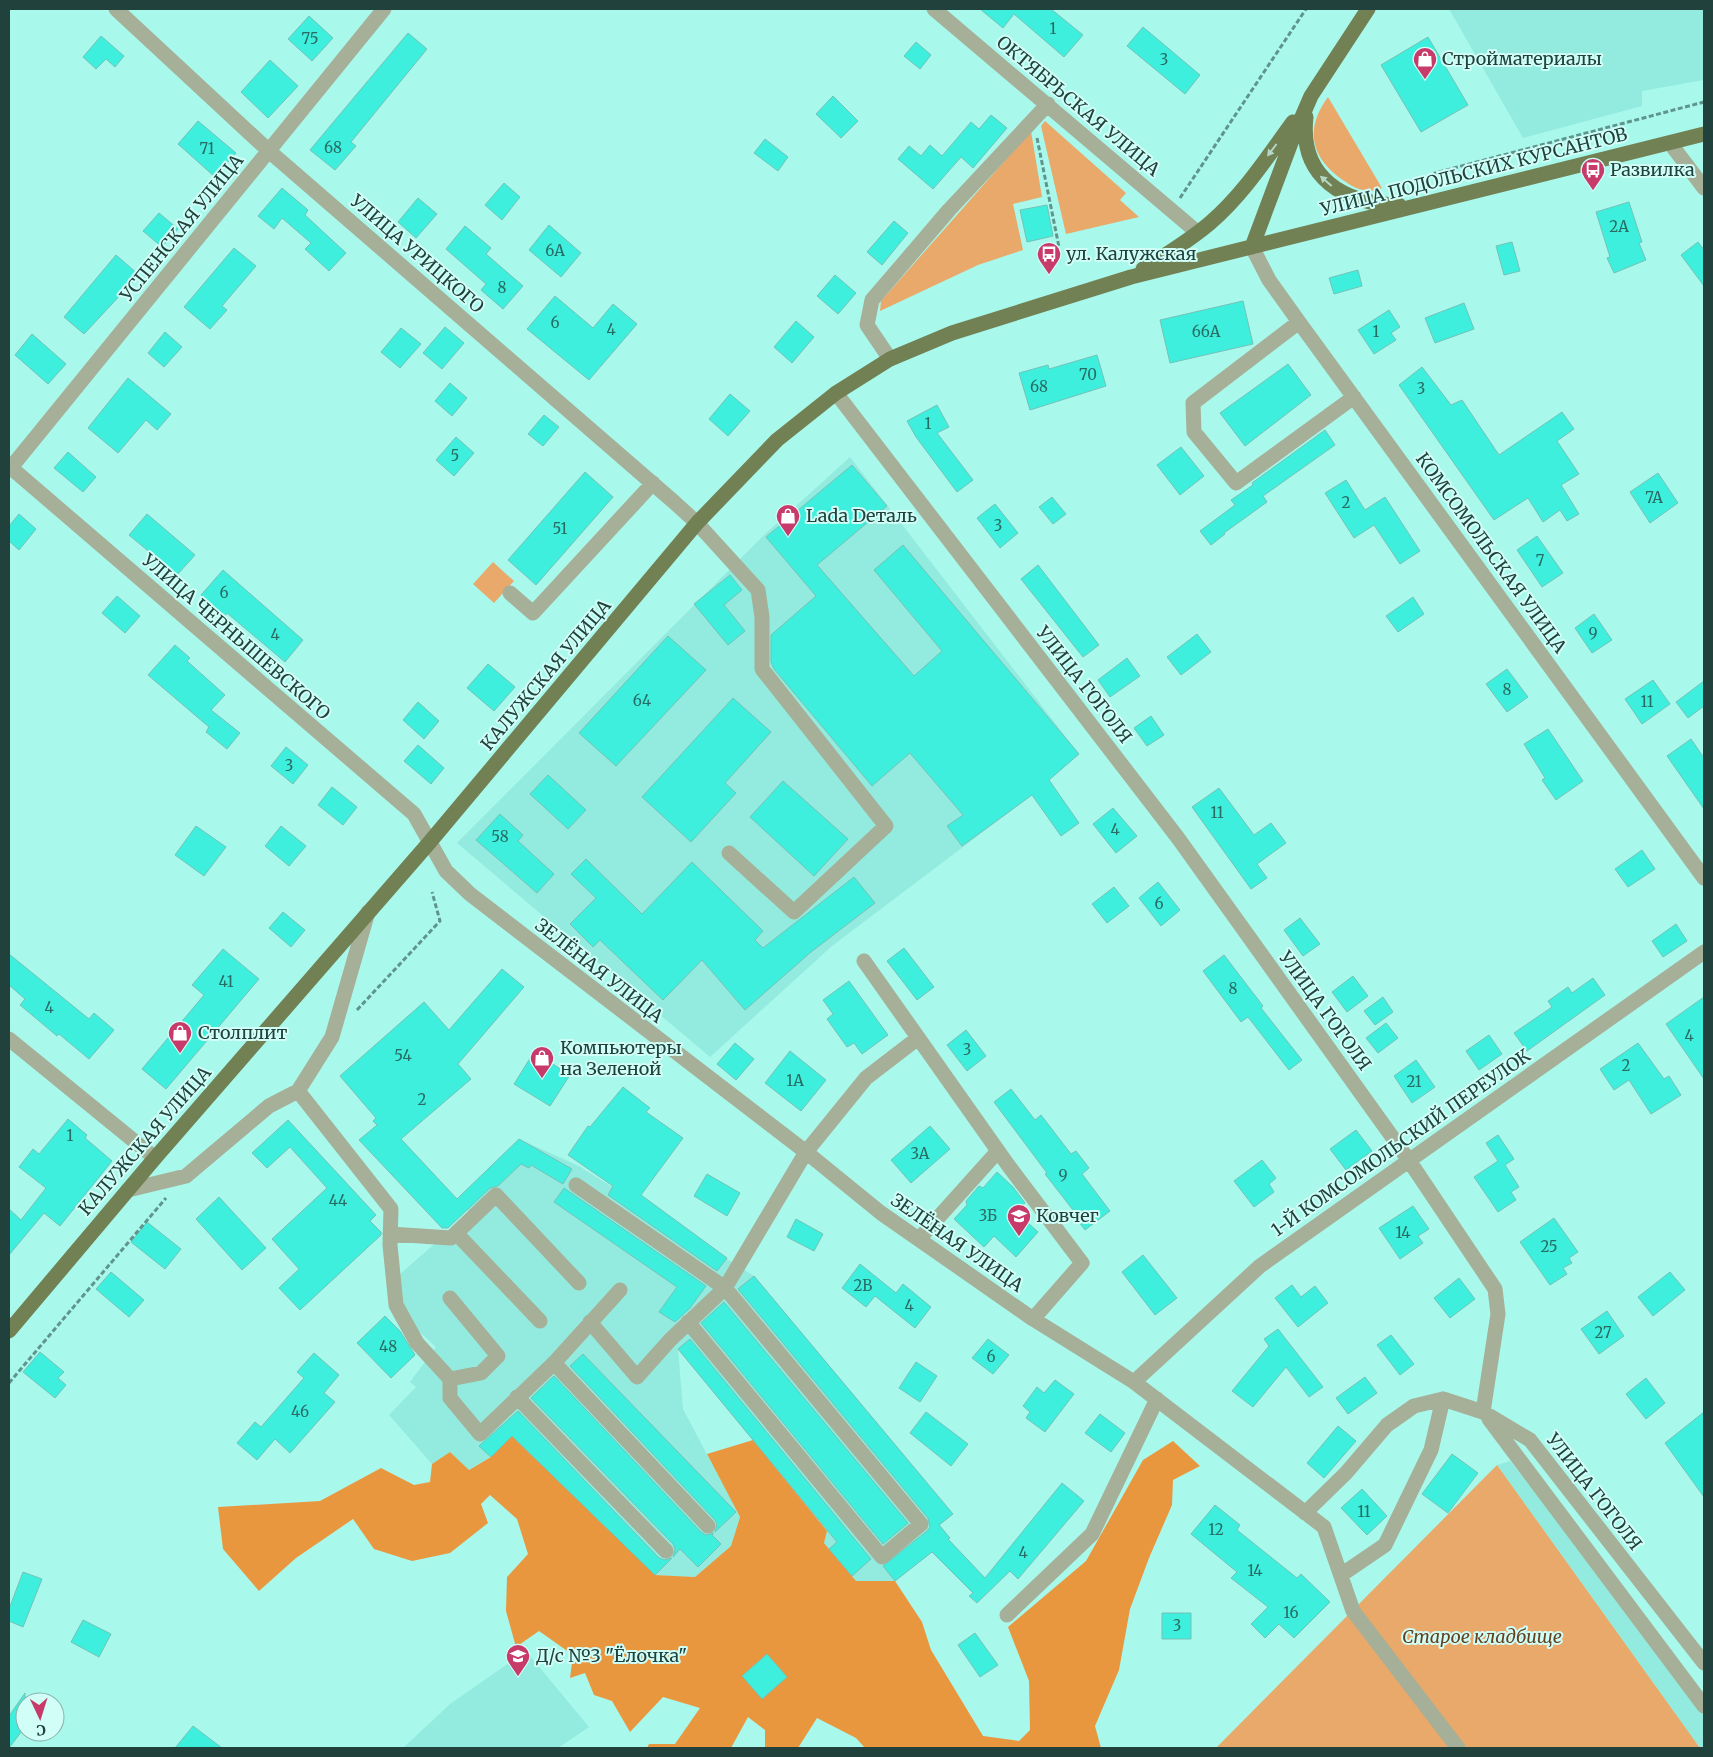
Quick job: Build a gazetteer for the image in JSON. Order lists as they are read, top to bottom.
{
  "streets": {
    "main road": ["УЛИЦА ПОДОЛЬСКИХ КУРСАНТОВ", "КАЛУЖСКАЯ УЛИЦА"],
    "street": [
      "ОКТЯБРЬСКАЯ УЛИЦА",
      "УСПЕНСКАЯ УЛИЦА",
      "УЛИЦА УРИЦКОГО",
      "КОМСОМОЛЬСКАЯ УЛИЦА",
      "УЛИЦА ЧЕРНЫШЕВСКОГО",
      "УЛИЦА ГОГОЛЯ",
      "ЗЕЛЁНАЯ УЛИЦА",
      "1-Й КОМСОМОЛЬСКИЙ ПЕРЕУЛОК"
    ]
  },
  "crossings": [
    ["УЛИЦА ПОДОЛЬСКИХ КУРСАНТОВ", "КОМСОМОЛЬСКАЯ УЛИЦА"],
    ["УЛИЦА ПОДОЛЬСКИХ КУРСАНТОВ", "КАЛУЖСКАЯ УЛИЦА"],
    ["УСПЕНСКАЯ УЛИЦА", "УЛИЦА УРИЦКОГО"],
    ["УСПЕНСКАЯ УЛИЦА", "УЛИЦА ЧЕРНЫШЕВСКОГО"],
    ["УЛИЦА УРИЦКОГО", "КАЛУЖСКАЯ УЛИЦА"],
    ["КОМСОМОЛЬСКАЯ УЛИЦА", "КАЛУЖСКАЯ УЛИЦА"],
    ["УЛИЦА ЧЕРНЫШЕВСКОГО", "КАЛУЖСКАЯ УЛИЦА"],
    ["УЛИЦА ЧЕРНЫШЕВСКОГО", "ЗЕЛЁНАЯ УЛИЦА"],
    ["КАЛУЖСКАЯ УЛИЦА", "УЛИЦА ГОГОЛЯ"],
    ["КАЛУЖСКАЯ УЛИЦА", "ЗЕЛЁНАЯ УЛИЦА"],
    ["УЛИЦА ГОГОЛЯ", "1-Й КОМСОМОЛЬСКИЙ ПЕРЕУЛОК"],
    ["ЗЕЛЁНАЯ УЛИЦА", "1-Й КОМСОМОЛЬСКИЙ ПЕРЕУЛОК"]
  ],
  "parks": ["Старое кладбище"],
  "places": {
    "shop": [
      "Стройматериалы",
      "Lada Dеталь",
      "Столплит",
      "Компьютеры на Зеленой"
    ],
    "bus stop": ["Развилка", "ул. Калужская"],
    "school or university": ["Ковчег", "Д/с №3 \"Ёлочка\""]
  },
  "house_numbers": [
    "1",
    "75",
    "3",
    "68",
    "71",
    "2А",
    "6А",
    "8",
    "6",
    "4",
    "66А",
    "1",
    "70",
    "68",
    "3",
    "1",
    "5",
    "7А",
    "2",
    "3",
    "51",
    "7",
    "6",
    "9",
    "4",
    "8",
    "64",
    "11",
    "3",
    "11",
    "4",
    "58",
    "6",
    "41",
    "8",
    "4",
    "4",
    "3",
    "54",
    "2",
    "1А",
    "21",
    "2",
    "1",
    "3А",
    "9",
    "44",
    "3Б",
    "14",
    "25",
    "2В",
    "4",
    "27",
    "48",
    "6",
    "46",
    "11",
    "12",
    "4",
    "14",
    "16",
    "3"
  ],
  "north": "bottom"
}
